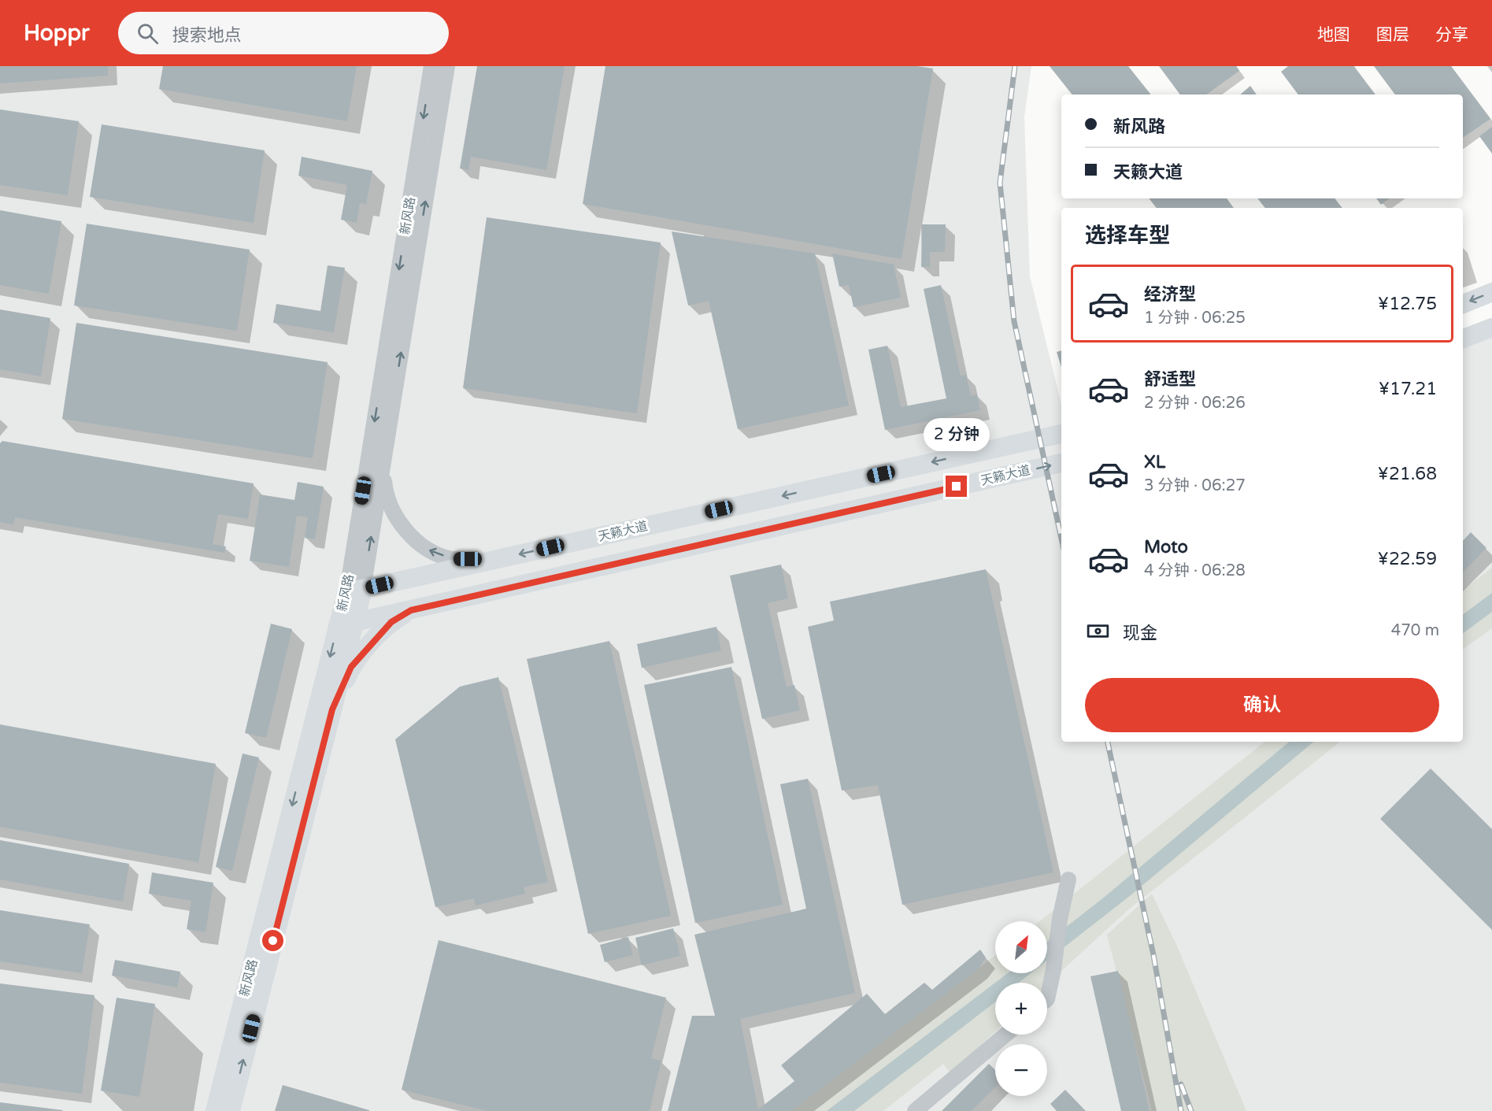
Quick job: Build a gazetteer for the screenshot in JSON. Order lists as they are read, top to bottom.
{
  "streets": {
    "main road": ["新风路", "天籁大道"]
  },
  "crossings": [
    ["新风路", "天籁大道"]
  ],
  "north": "top right",
  "page": {
    "header": "Hoppr",
    "search": "搜索地点",
    "nav": ["地图", "图层", "分享"],
    "banner": ["新风路", "天籁大道"],
    "heading": "选择车型",
    "list": [
      {
        "name": "经济型",
        "note": "1 分钟 · 06:25",
        "value": "¥12.75"
      },
      {
        "name": "舒适型",
        "note": "2 分钟 · 06:26",
        "value": "¥17.21"
      },
      {
        "name": "XL",
        "note": "3 分钟 · 06:27",
        "value": "¥21.68"
      },
      {
        "name": "Moto",
        "note": "4 分钟 · 06:28",
        "value": "¥22.59"
      }
    ],
    "bubble": "2 分钟",
    "pay": ["现金", "470 m"],
    "buttons": "确认",
    "map_buttons": ["+", "−"]
  }
}
